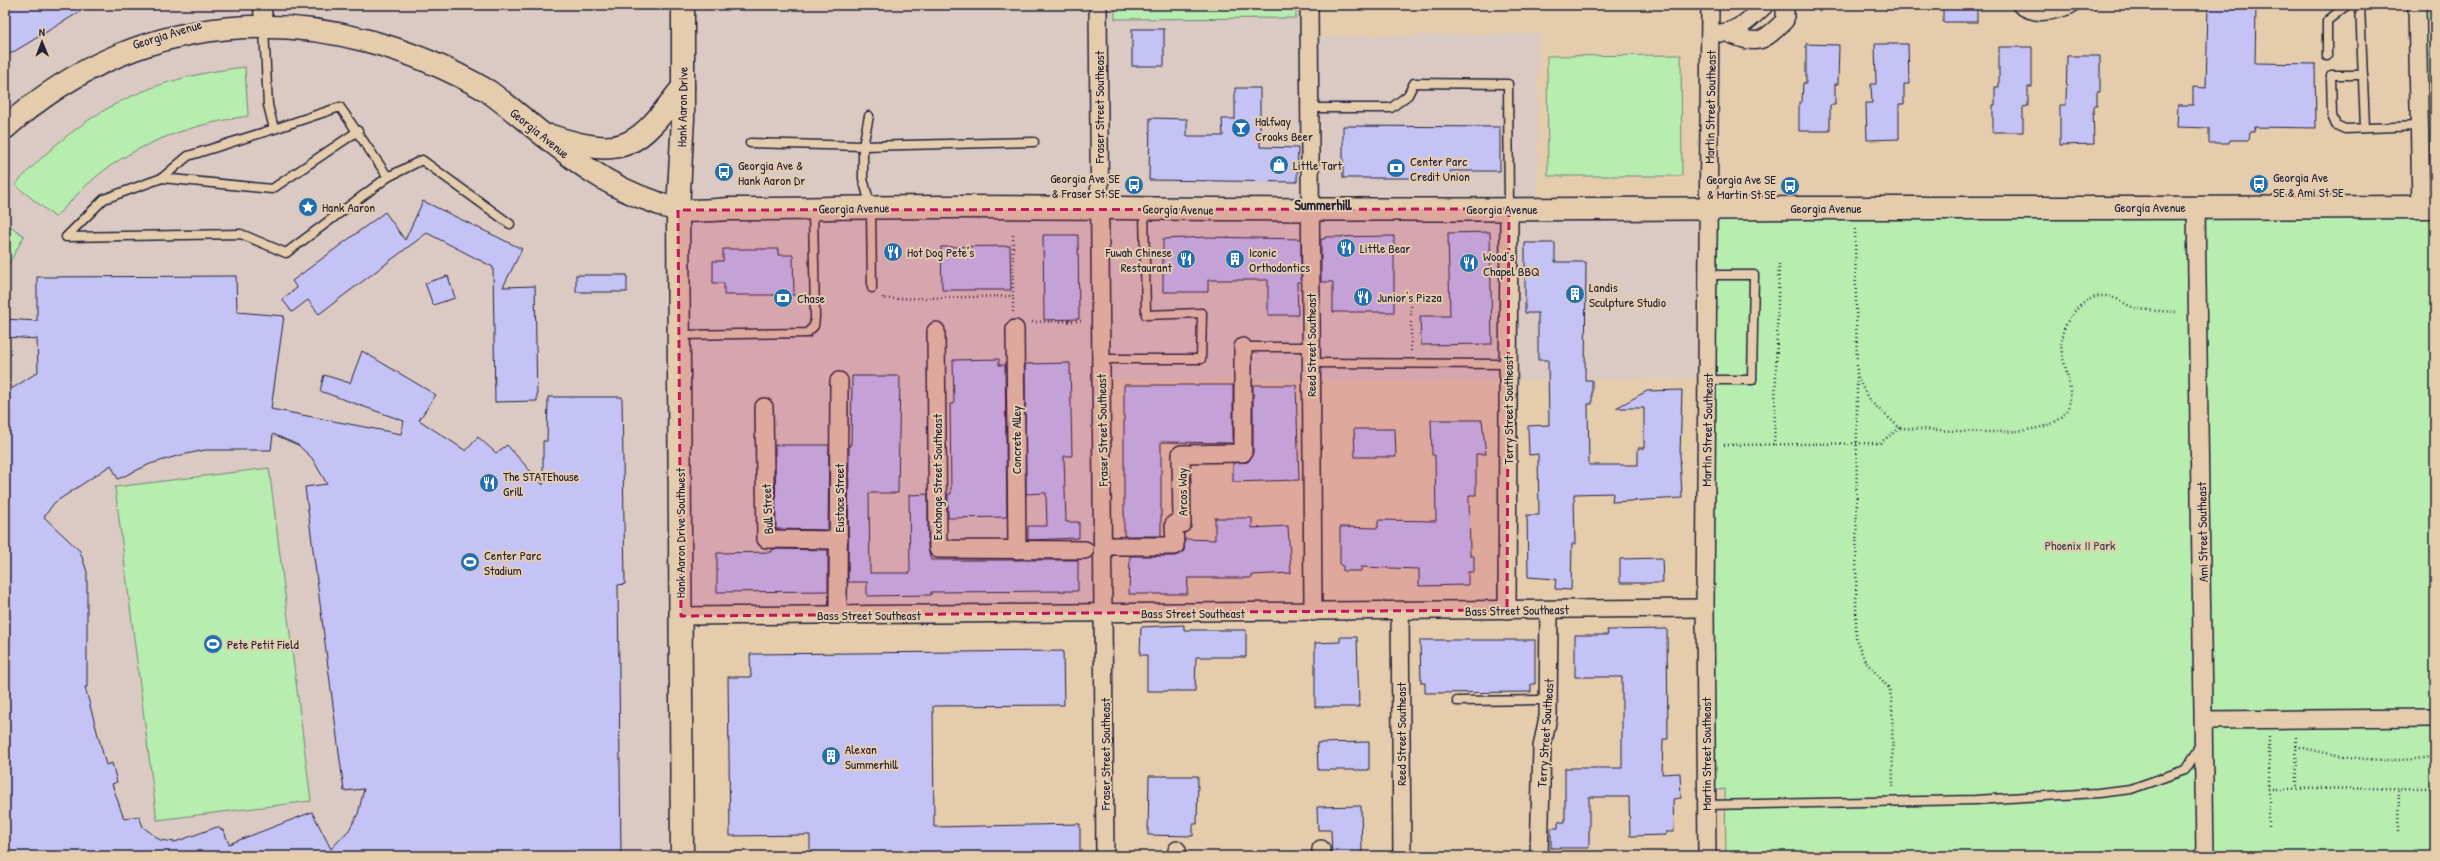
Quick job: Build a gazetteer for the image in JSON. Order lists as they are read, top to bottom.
{
  "streets": {
    "main road": ["Georgia Avenue", "Hank Aaron Drive", "Hank Aaron Drive Southwest"],
    "street": [
      "Fraser Street Southeast",
      "Martin Street Southeast",
      "Reed Street Southeast",
      "Terry Street Southeast",
      "Concrete Alley",
      "Exchange Street Southeast",
      "Arcos Way",
      "Eustace Street",
      "Bull Street",
      "Ami Street Southeast",
      "Bass Street Southeast"
    ]
  },
  "crossings": [
    ["Georgia Avenue", "Hank Aaron Drive"],
    ["Georgia Avenue", "Fraser Street Southeast"],
    ["Georgia Avenue", "Martin Street Southeast"],
    ["Georgia Avenue", "Reed Street Southeast"],
    ["Georgia Avenue", "Terry Street Southeast"],
    ["Georgia Avenue", "Ami Street Southeast"],
    ["Georgia Avenue", "Hank Aaron Drive Southwest"],
    ["Hank Aaron Drive", "Hank Aaron Drive Southwest"],
    ["Fraser Street Southeast", "Arcos Way"],
    ["Fraser Street Southeast", "Bass Street Southeast"],
    ["Martin Street Southeast", "Bass Street Southeast"],
    ["Reed Street Southeast", "Bass Street Southeast"],
    ["Terry Street Southeast", "Bass Street Southeast"],
    ["Concrete Alley", "Exchange Street Southeast"],
    ["Eustace Street", "Bull Street"],
    ["Eustace Street", "Bass Street Southeast"],
    ["Hank Aaron Drive Southwest", "Bass Street Southeast"]
  ],
  "districts": ["Summerhill"],
  "parks": ["Phoenix II Park"],
  "places": {
    "bar": ["Halfway Crooks Beer"],
    "shop": ["Little Tart"],
    "bank": ["Center Parc Credit Union", "Chase"],
    "bus stop": [
      "Georgia Ave & Hank Aaron Dr",
      "Georgia Ave SE & Ami St SE",
      "Georgia Ave SE & Fraser St SE",
      "Georgia Ave SE & Martin St SE"
    ],
    "place": ["Hank Aaron"],
    "restaurant": [
      "Little Bear",
      "Hot Dog Pete's",
      "Fuwah Chinese Restaurant",
      "Wood’s Chapel BBQ",
      "Junior's Pizza",
      "The STATEhouse Grill"
    ],
    "building": ["Iconic Orthodontics", "Landis Sculpture Studio", "Alexan Summerhill"],
    "sports": ["Center Parc Stadium", "Pete Petit Field"]
  },
  "north": "top"
}
